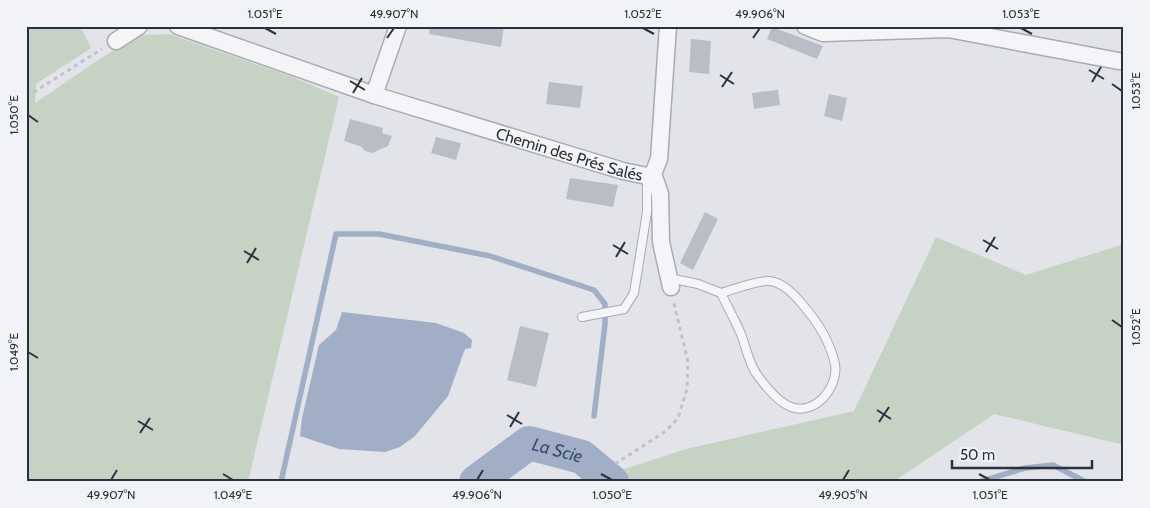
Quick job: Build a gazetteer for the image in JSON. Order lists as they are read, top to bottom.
{
  "streets": {
    "street": ["Chemin des Prés Salés"]
  },
  "water": ["La Scie"],
  "scale_bar": "50 m",
  "coordinates": [
    "1.051°E",
    "49.907°N",
    "1.052°E",
    "49.906°N",
    "1.053°E",
    "1.050°E",
    "1.049°E",
    "49.905°N"
  ]
}
